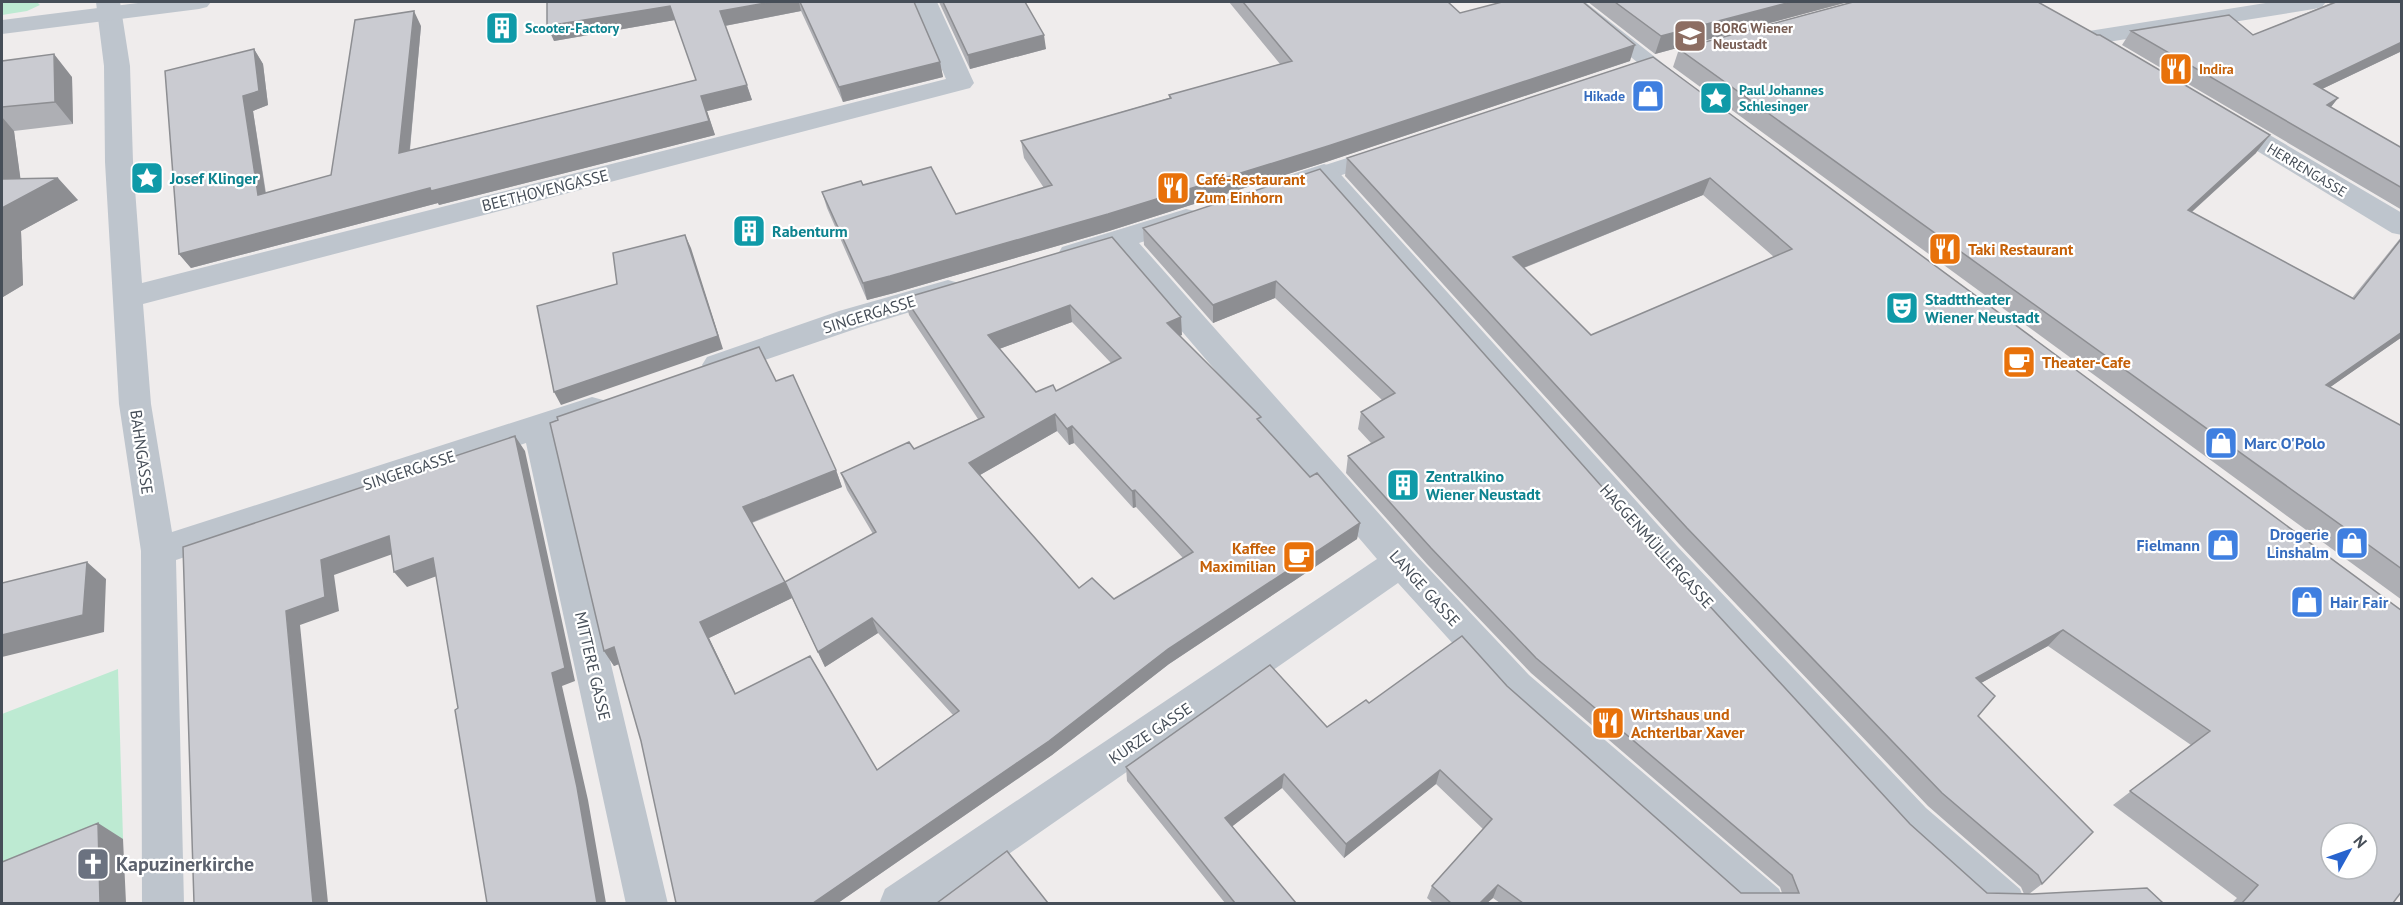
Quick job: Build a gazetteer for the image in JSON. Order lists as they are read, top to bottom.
{
  "streets": {
    "street": [
      "HERRENGASSE",
      "BEETHOVENGASSE",
      "SINGERGASSE",
      "BAHNGASSE",
      "HAGGENMÜLLERGASSE",
      "LANGE GASSE",
      "MITTERE GASSE",
      "KURZE GASSE"
    ]
  },
  "crossings": [
    ["BEETHOVENGASSE", "BAHNGASSE"],
    ["SINGERGASSE", "BAHNGASSE"],
    ["SINGERGASSE", "MITTERE GASSE"],
    ["LANGE GASSE", "KURZE GASSE"]
  ],
  "places": {
    "building": ["Scooter-Factory", "Rabenturm", "Zentralkino Wiener Neustadt"],
    "school or university": ["BORG Wiener Neustadt"],
    "restaurant": [
      "Indira",
      "Café-Restaurant Zum Einhorn",
      "Taki Restaurant",
      "Wirtshaus und Achterlbar Xaver"
    ],
    "shop": [
      "Hikade",
      "Marc O'Polo",
      "Drogerie Linshalm",
      "Fielmann",
      "Hair Fair"
    ],
    "place": ["Paul Johannes Schlesinger", "Josef Klinger"],
    "theatre": ["Stadttheater Wiener Neustadt"],
    "cafe": ["Theater-Cafe", "Kaffee Maximilian"],
    "church": ["Kapuzinerkirche"]
  },
  "north": "top right"
}
